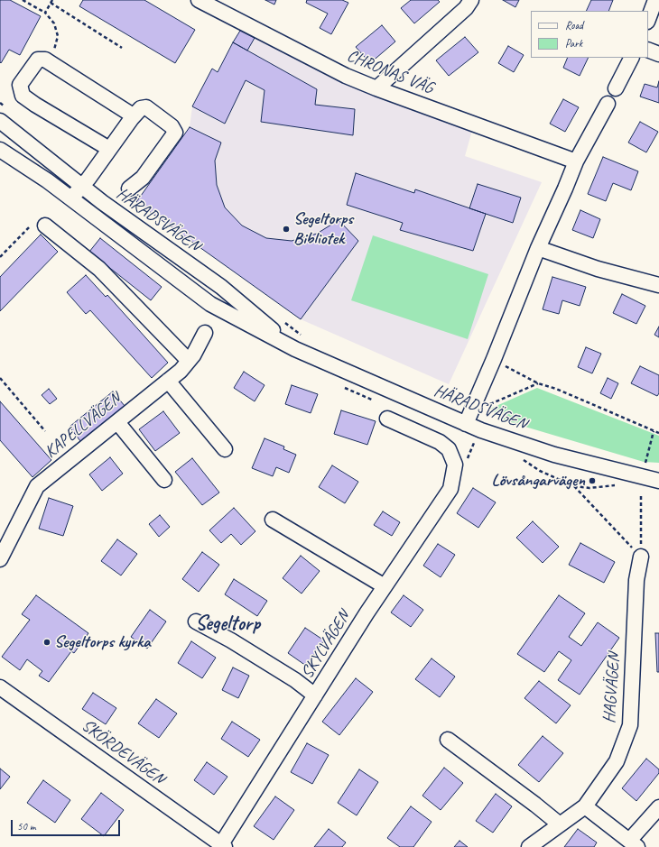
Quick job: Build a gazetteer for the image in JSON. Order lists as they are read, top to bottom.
{
  "streets": {
    "street": [
      "CHRONAS VÄG",
      "HÄRADSVÄGEN",
      "KAPELLVÄGEN",
      "SKYLVÄGEN",
      "HAGVÄGEN",
      "SKÖRDEVÄGEN"
    ]
  },
  "crossings": [
    ["SKYLVÄGEN", "SKÖRDEVÄGEN"]
  ],
  "districts": ["Segeltorp"],
  "places": ["Segeltorps Bibliotek", "Lövsångarvägen", "Segeltorps kyrka"],
  "legend": ["Road", "Park"],
  "scale_bar": "50 m"
}
